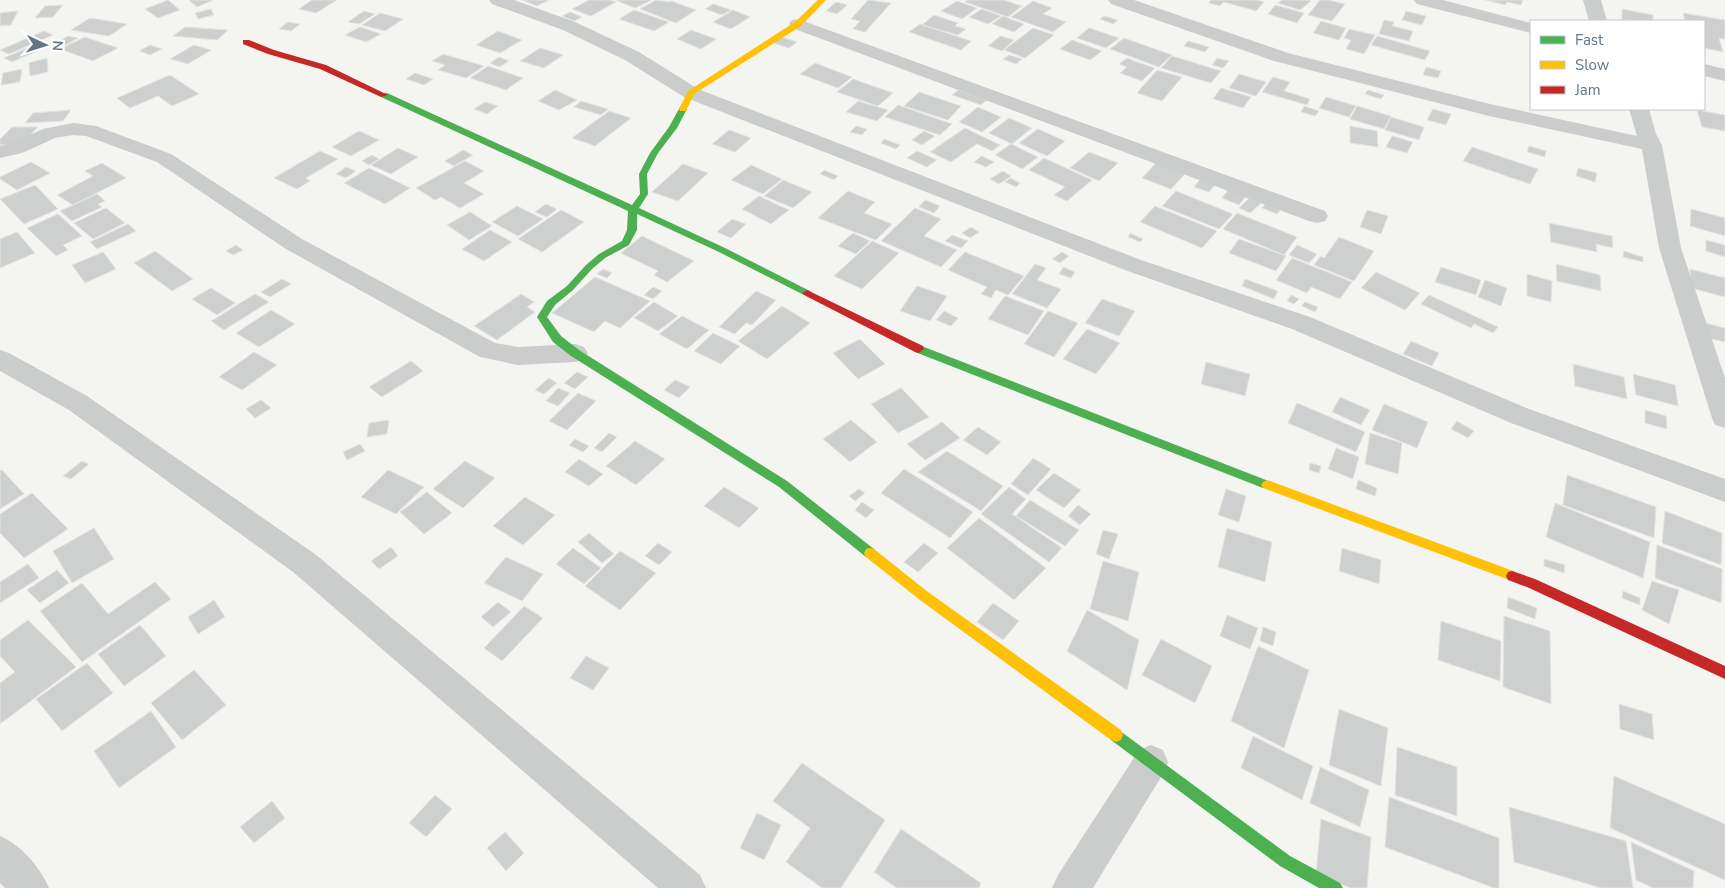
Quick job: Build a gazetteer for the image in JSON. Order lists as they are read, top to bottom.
{
  "legend": ["Fast", "Slow", "Jam"],
  "north": "right"
}
